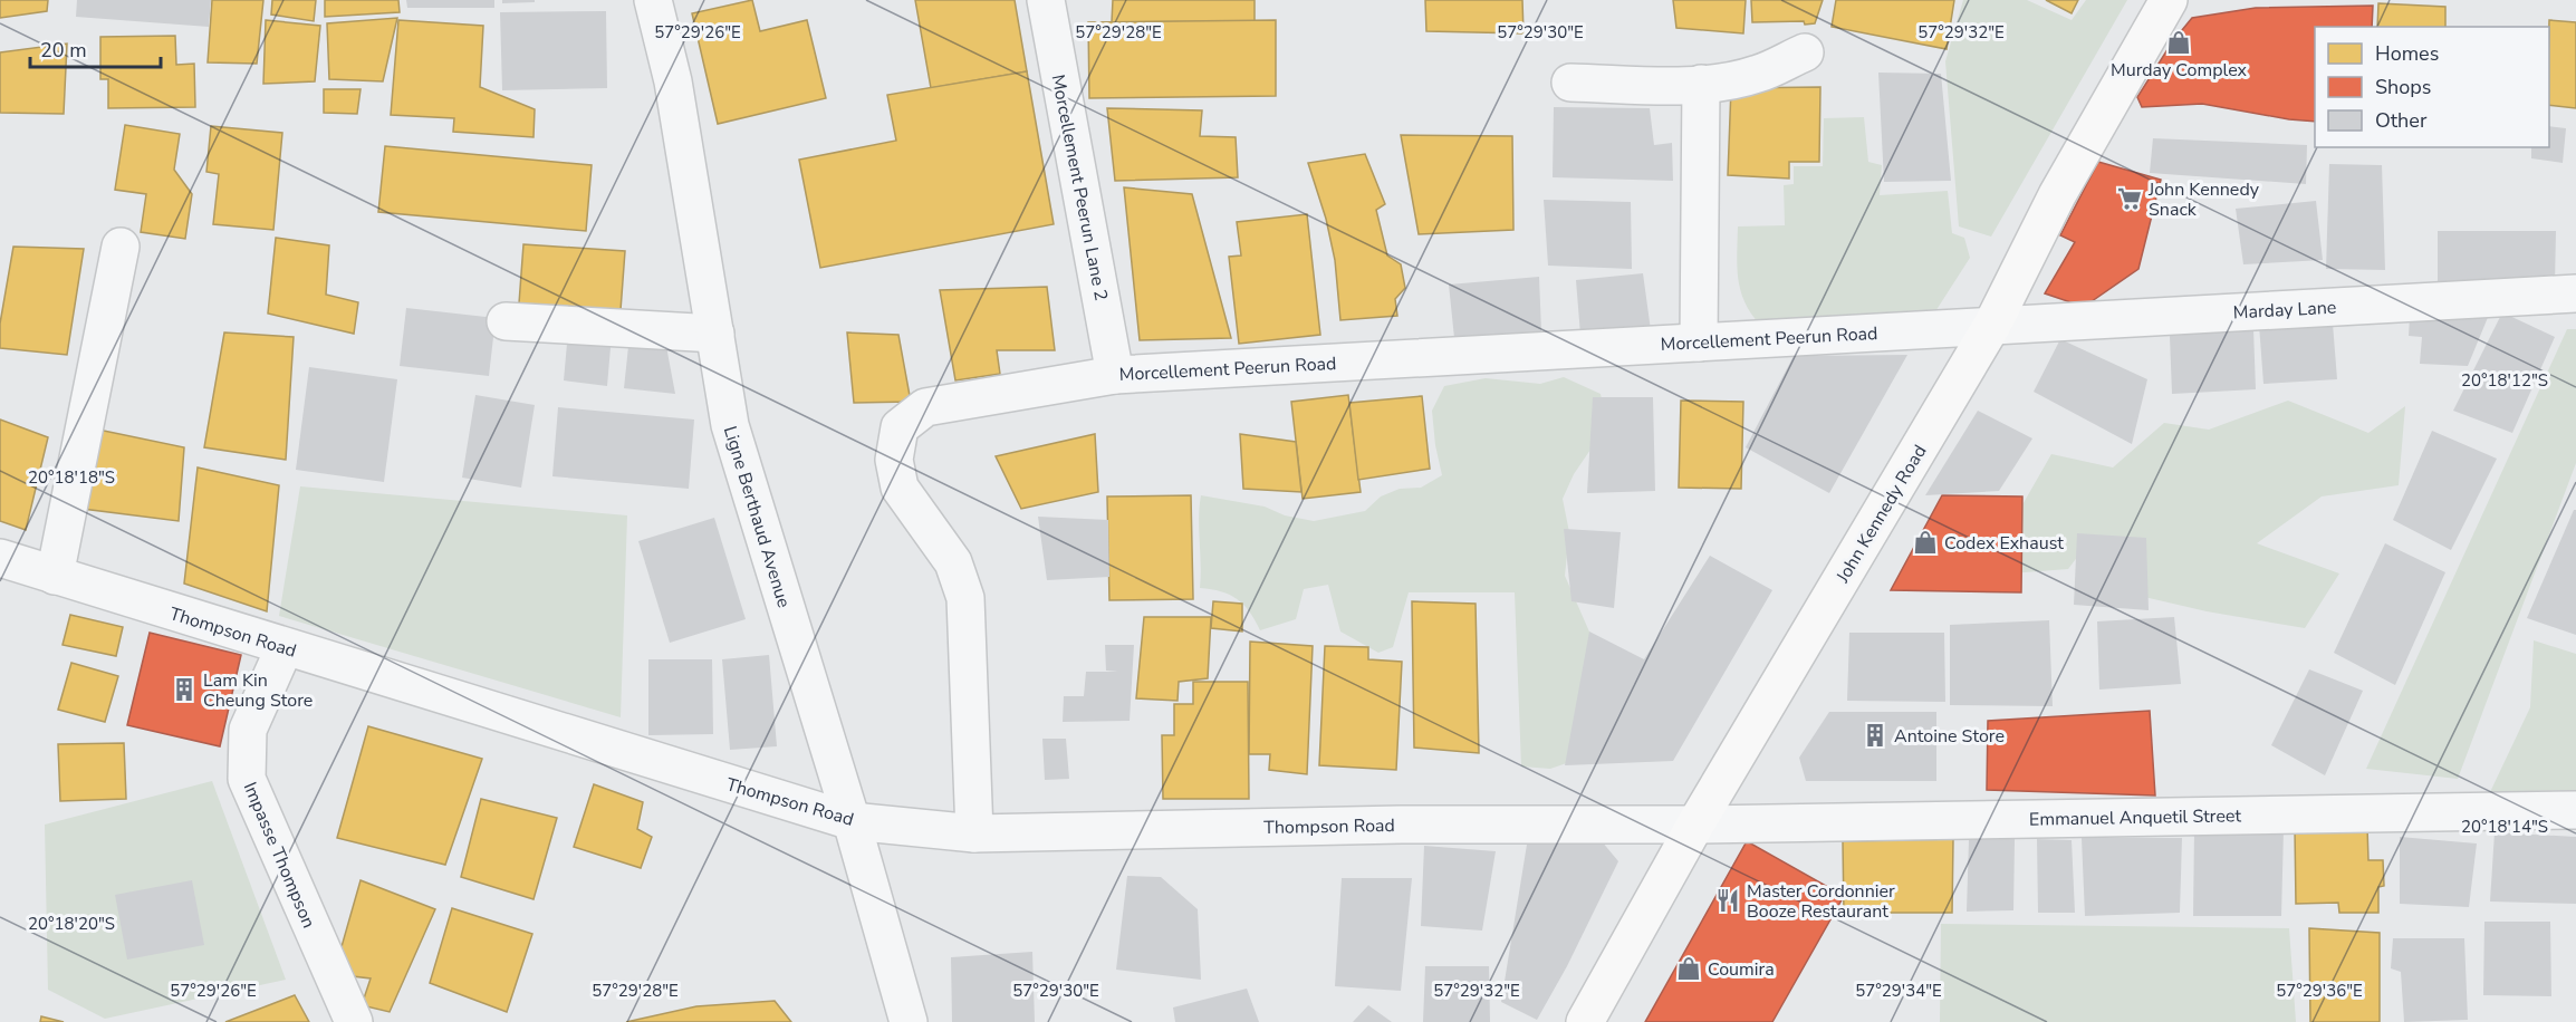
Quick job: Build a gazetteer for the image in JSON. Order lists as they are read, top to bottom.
{
  "streets": {
    "main road": ["John Kennedy Road"],
    "street": [
      "Morcellement Peerun Lane 2",
      "Marday Lane",
      "Morcellement Peerun Road",
      "Ligne Berthaud Avenue",
      "Thompson Road",
      "Emmanuel Anquetil Street",
      "Impasse Thompson"
    ]
  },
  "crossings": [
    ["Morcellement Peerun Lane 2", "Morcellement Peerun Road"],
    ["Marday Lane", "Morcellement Peerun Road"],
    ["Marday Lane", "John Kennedy Road"],
    ["Morcellement Peerun Road", "John Kennedy Road"],
    ["Morcellement Peerun Road", "Thompson Road"],
    ["John Kennedy Road", "Thompson Road"],
    ["John Kennedy Road", "Emmanuel Anquetil Street"],
    ["Ligne Berthaud Avenue", "Thompson Road"],
    ["Thompson Road", "Emmanuel Anquetil Street"],
    ["Thompson Road", "Impasse Thompson"]
  ],
  "places": {
    "shop": ["Murday Complex", "Codex Exhaust", "Coumira"],
    "supermarket": ["John Kennedy Snack"],
    "building": ["Lam Kin Cheung Store", "Antoine Store"],
    "restaurant": ["Master Cordonnier Booze Restaurant"]
  },
  "legend": ["Homes", "Shops", "Other"],
  "scale_bar": "20 m",
  "coordinates": [
    "57°29'26\"E",
    "57°29'28\"E",
    "57°29'30\"E",
    "57°29'32\"E",
    "20°18'12\"S",
    "20°18'18\"S",
    "20°18'14\"S",
    "20°18'20\"S",
    "57°29'34\"E",
    "57°29'36\"E"
  ]
}
